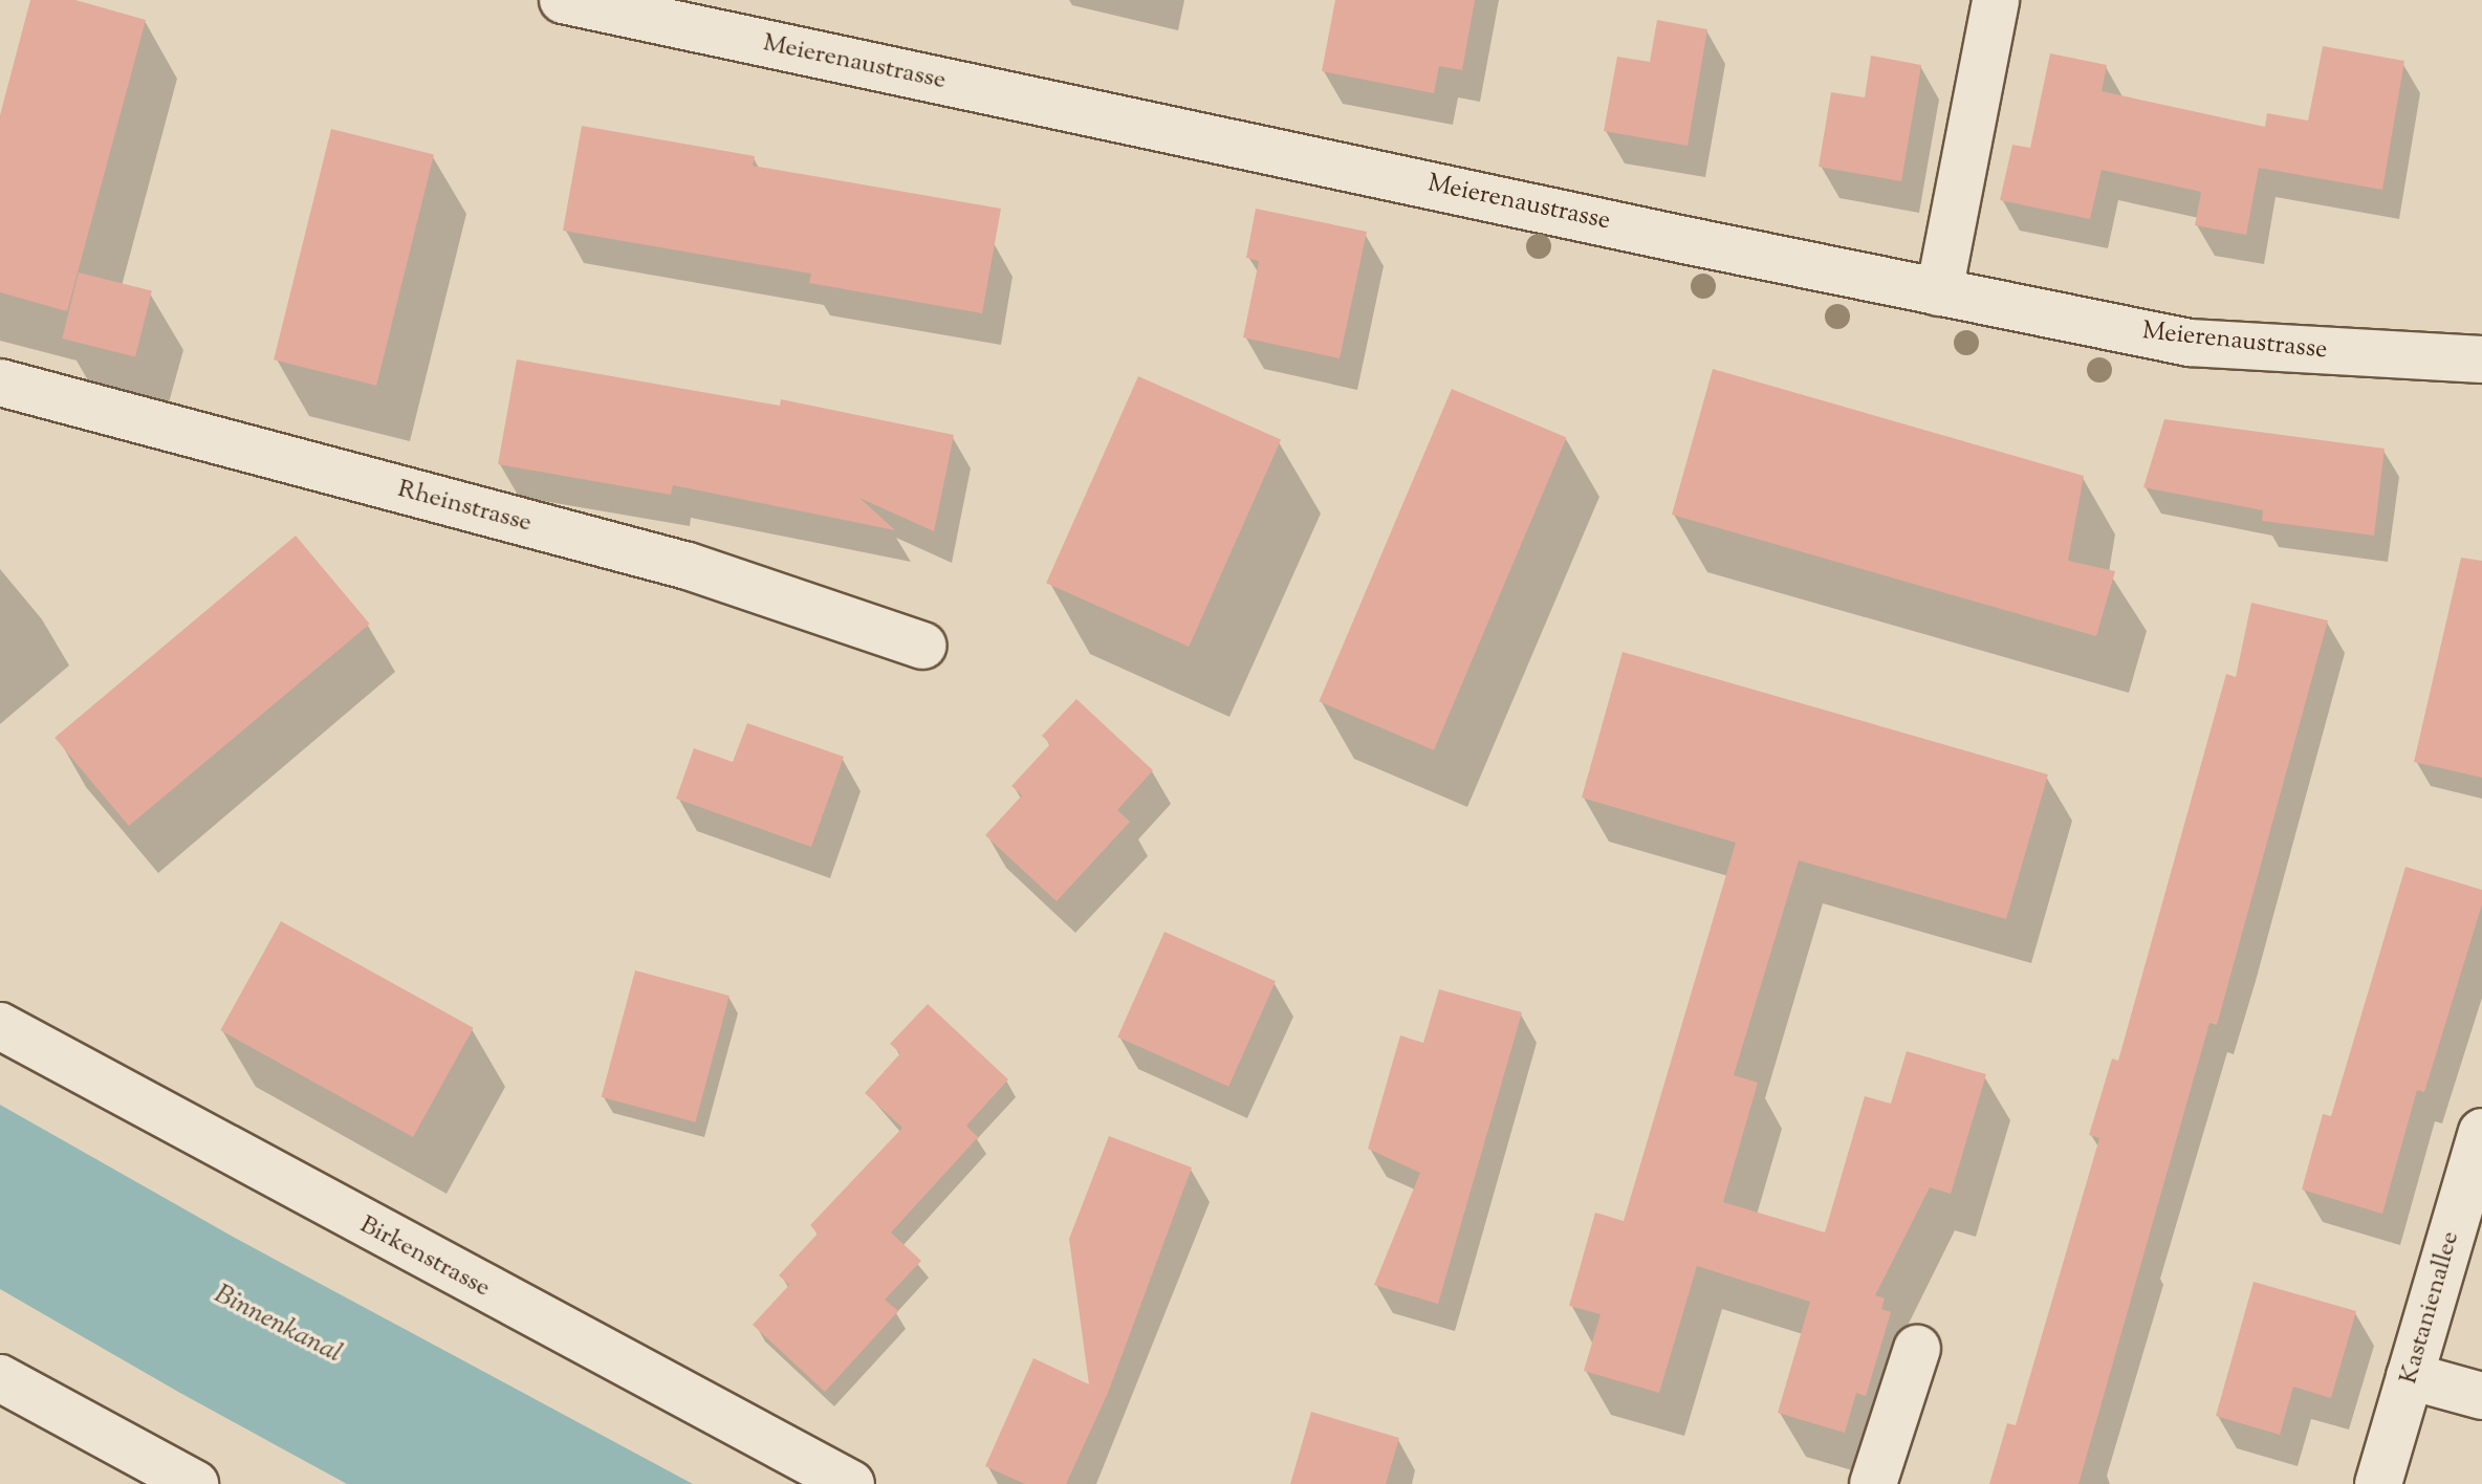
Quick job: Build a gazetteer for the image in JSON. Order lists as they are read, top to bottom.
{
  "streets": {
    "street": [
      "Meierenaustrasse",
      "Rheinstrasse",
      "Birkenstrasse",
      "Kastanienallee"
    ]
  },
  "water": ["Binnenkanal"]
}
